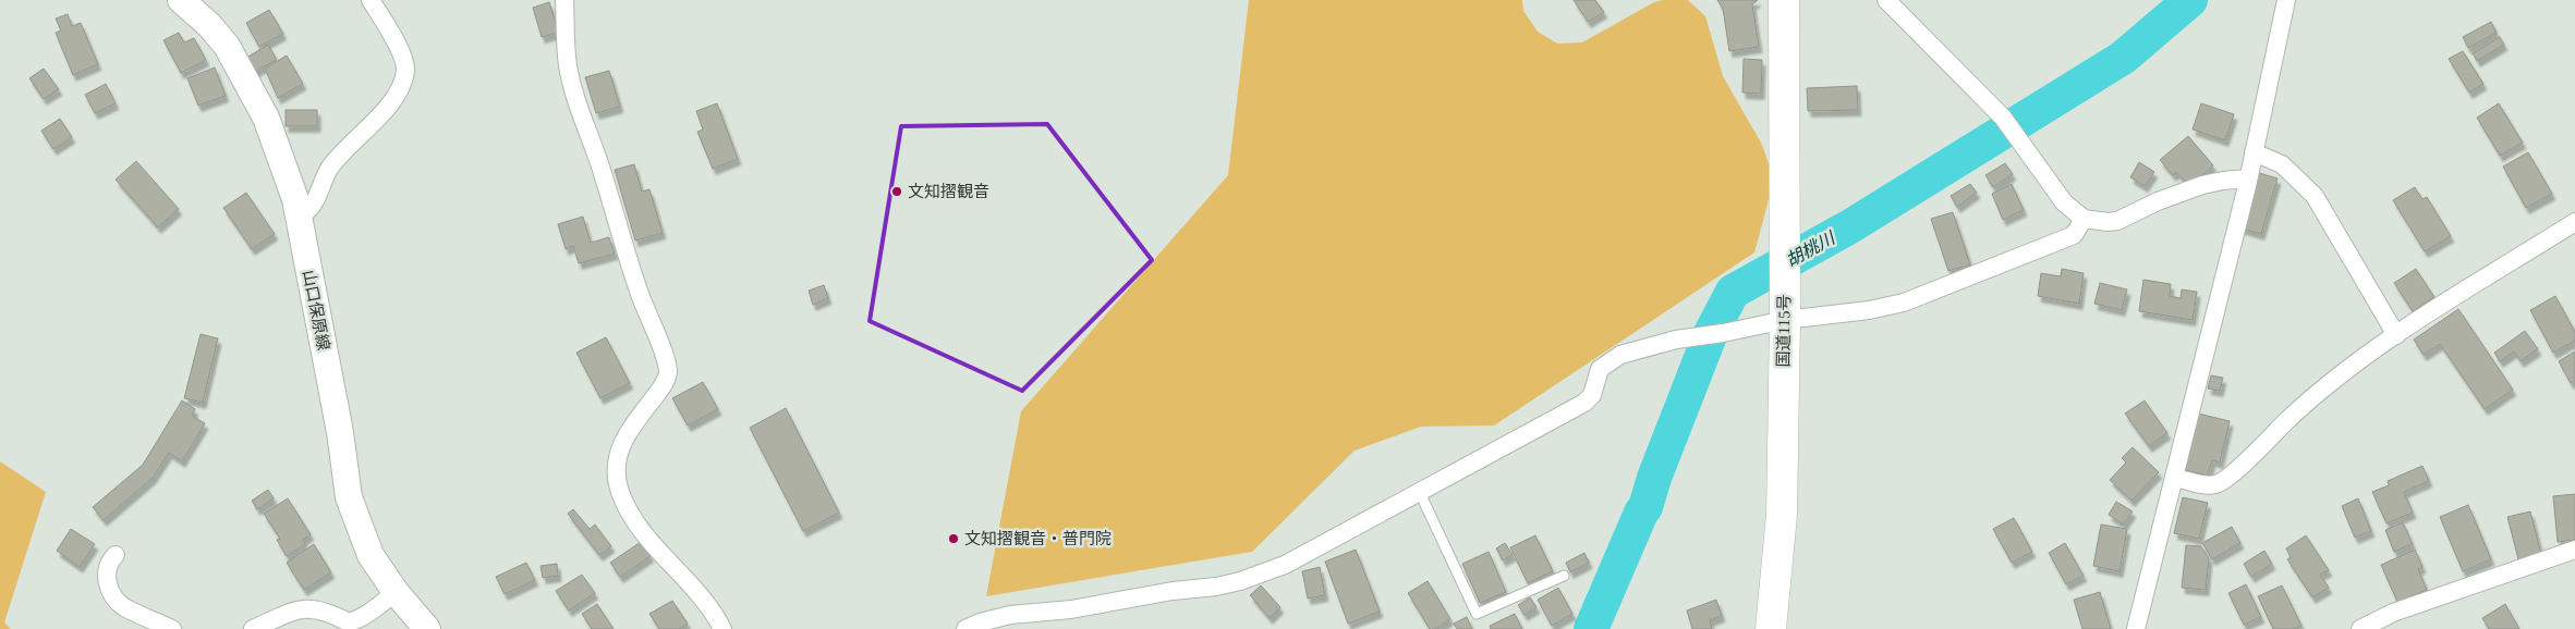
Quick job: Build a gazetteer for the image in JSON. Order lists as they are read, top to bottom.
{
  "streets": {
    "highway": ["国道115号"],
    "main road": ["山口保原線"]
  },
  "water": ["胡桃川"],
  "places": ["文知摺観音", "文知摺観音・普門院"]
}
